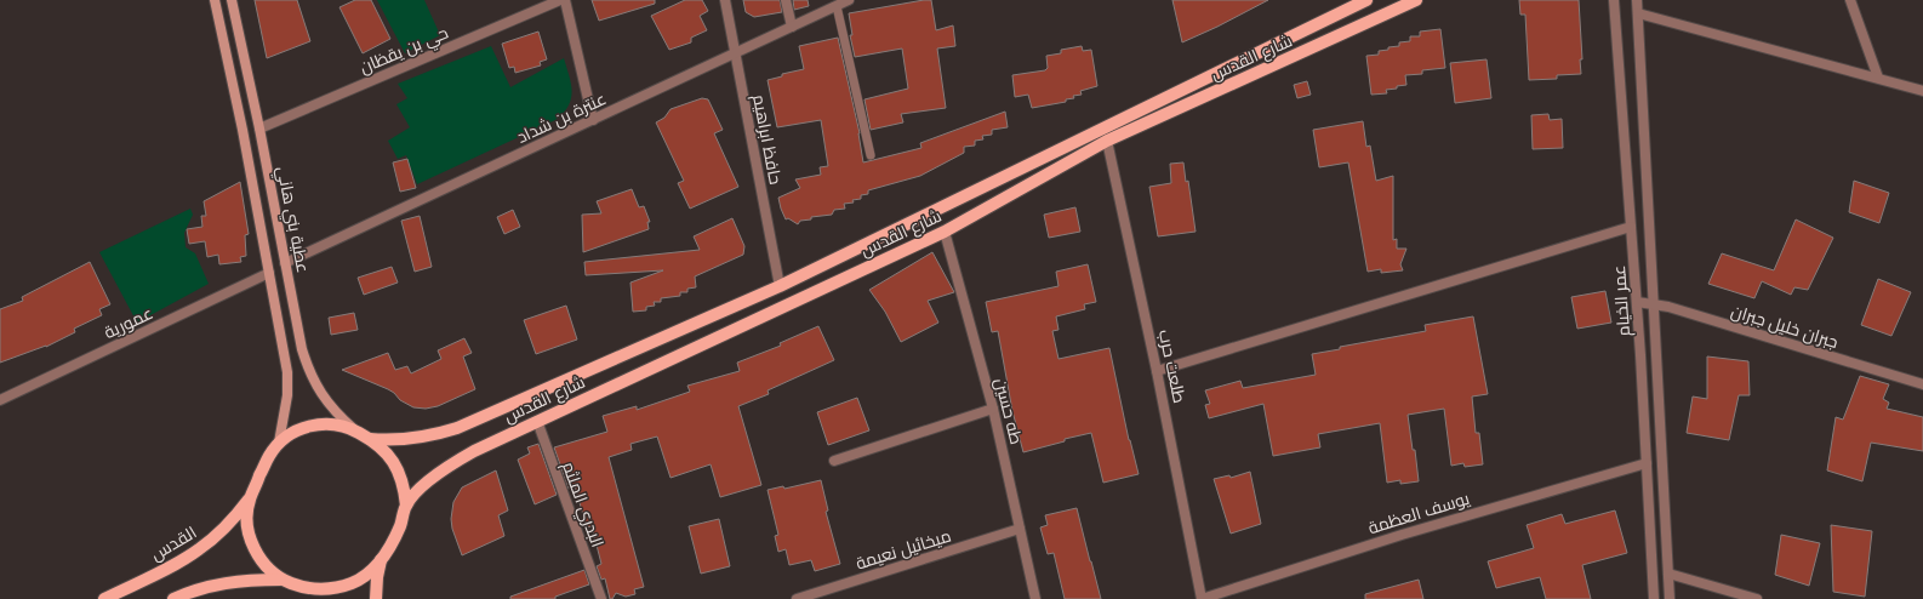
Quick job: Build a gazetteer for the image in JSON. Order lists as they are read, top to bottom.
{
  "streets": {
    "main road": ["شارع القدس", "عطية بني هاني", "القدس"],
    "street": [
      "حي بن يقظان",
      "عنترة بن شداد",
      "حافظ ابراهيم",
      "عمر الخيام",
      "عمورية",
      "جبران خليل جبران",
      "طلعت حرب",
      "طه حسين",
      "البدري الملثم",
      "يوسف العظمة",
      "ميخائيل نعيمة"
    ]
  },
  "crossings": [
    ["حي بن يقظان", "عطية بني هاني"],
    ["شارع القدس", "عطية بني هاني"],
    ["شارع القدس", "طلعت حرب"],
    ["شارع القدس", "طه حسين"],
    ["شارع القدس", "البدري الملثم"],
    ["شارع القدس", "القدس"],
    ["عنترة بن شداد", "حافظ ابراهيم"],
    ["عنترة بن شداد", "عطية بني هاني"],
    ["عطية بني هاني", "القدس"],
    ["عمر الخيام", "جبران خليل جبران"],
    ["عمر الخيام", "يوسف العظمة"],
    ["طلعت حرب", "يوسف العظمة"],
    ["طه حسين", "ميخائيل نعيمة"]
  ]
}
